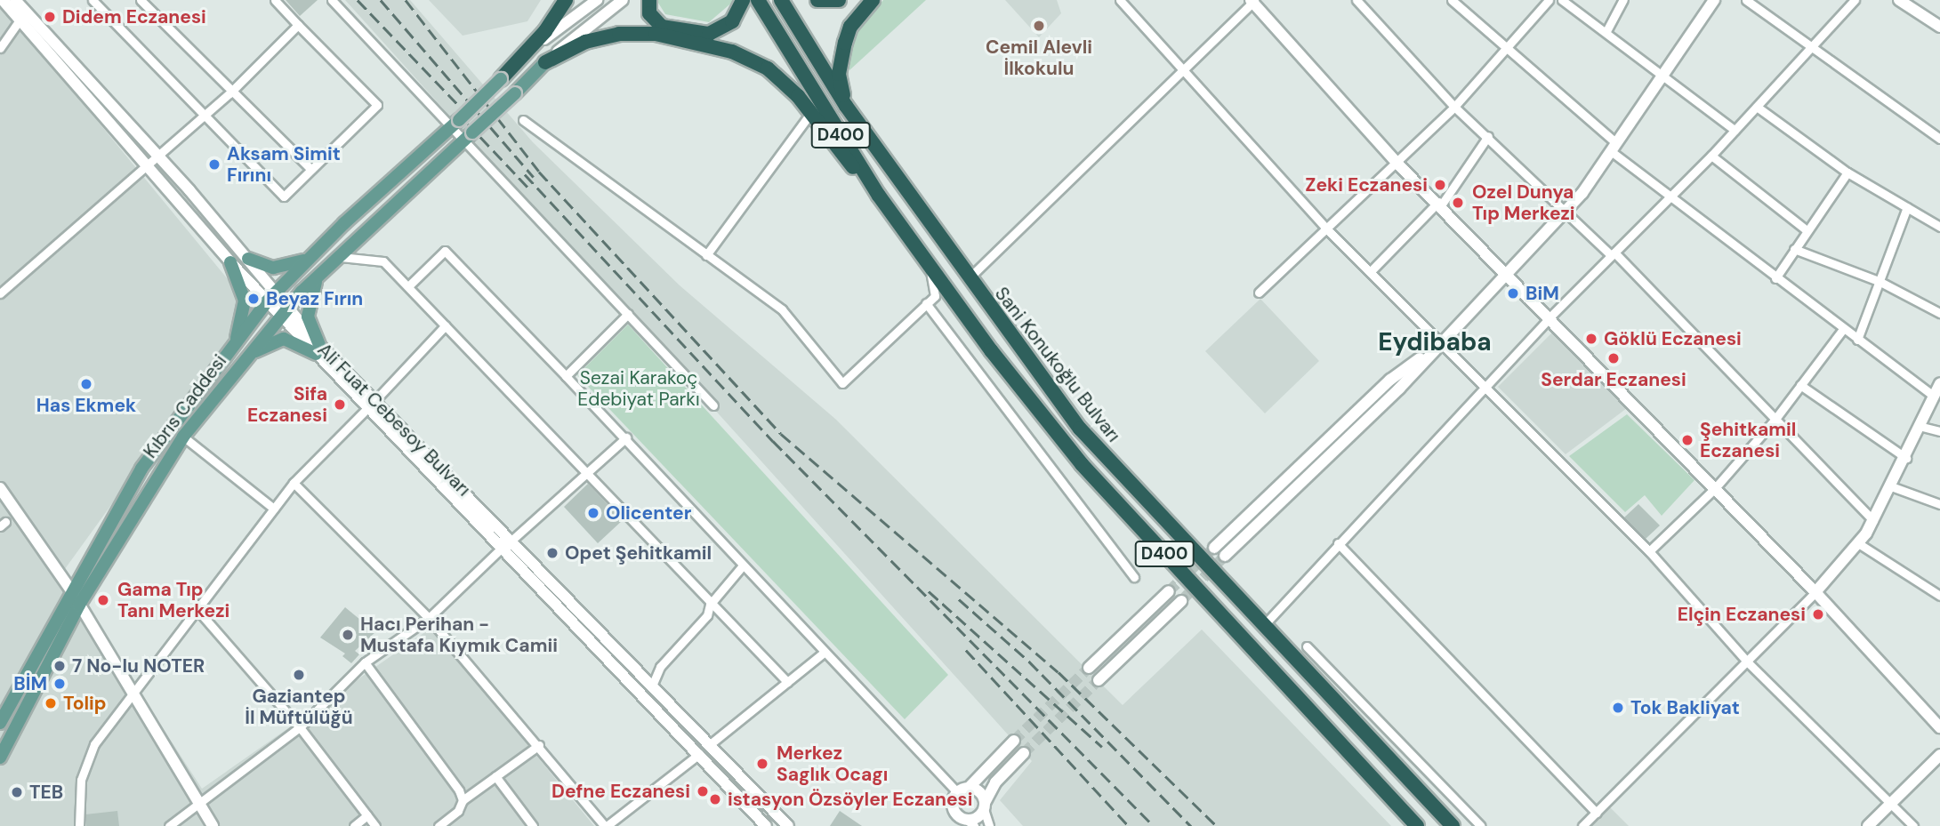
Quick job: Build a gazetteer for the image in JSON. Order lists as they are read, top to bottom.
{
  "streets": {
    "highway": ["D400", "Sani Konukoğlu Bulvarı"],
    "main road": ["Kıbrıs Caddesi"],
    "street": ["Ali Fuat Cebesoy Bulvarı"]
  },
  "crossings": [
    ["Kıbrıs Caddesi", "Ali Fuat Cebesoy Bulvarı"]
  ],
  "districts": ["Eydibaba"],
  "parks": ["Sezai Karakoç Edebiyat Parkı"],
  "places": [
    "Didem Eczanesi",
    "Cemil Alevli İlkokulu",
    "Aksam Simit Fırını",
    "Zeki Eczanesi",
    "Ozel Dunya Tıp Merkezi",
    "BiM",
    "Beyaz Fırın",
    "Göklü Eczanesi",
    "Serdar Eczanesi",
    "Has Ekmek",
    "Sifa Eczanesi",
    "Şehitkamil Eczanesi",
    "Olicenter",
    "Opet Şehitkamil",
    "Gama Tıp Tanı Merkezi",
    "Elçin Eczanesi",
    "Hacı Perihan - Mustafa Kıymık Camii",
    "7 No-lu NOTER",
    "Gaziantep İl Müftülüğü",
    "BİM",
    "Tolip",
    "Tok Bakliyat",
    "Merkez Saglık Ocagı",
    "Defne Eczanesi",
    "TEB",
    "istasyon Özsöyler Eczanesi"
  ]
}
